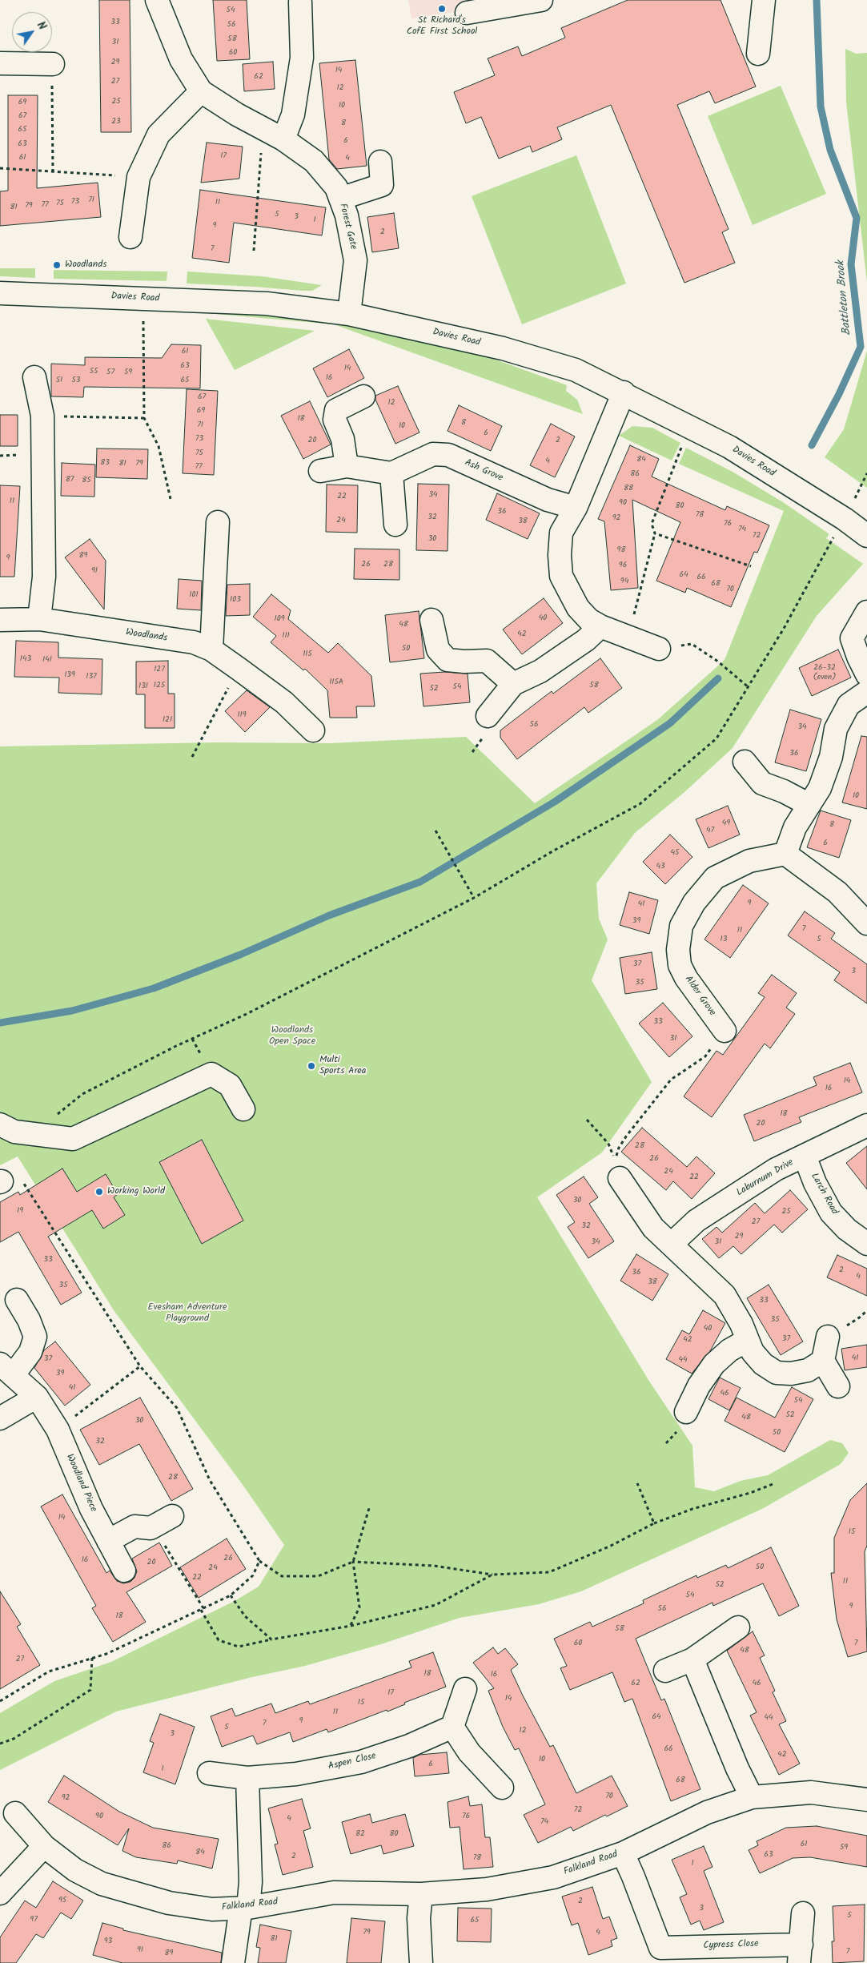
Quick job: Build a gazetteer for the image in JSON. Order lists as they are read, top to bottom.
{
  "streets": {
    "street": [
      "Forest Gate",
      "Davies Road",
      "Ash Grove",
      "Woodlands",
      "Alder Grove",
      "Laburnum Drive",
      "Larch Road",
      "Woodland Piece",
      "Aspen Close",
      "Falkland Road",
      "Cypress Close"
    ]
  },
  "crossings": [
    ["Forest Gate", "Davies Road"],
    ["Laburnum Drive", "Larch Road"],
    ["Falkland Road", "Cypress Close"]
  ],
  "water": ["Battleton Brook"],
  "parks": ["Woodlands Open Space", "Evesham Adventure Playground"],
  "places": [
    "St Richard's CofE First School",
    "Woodlands",
    "Multi Sports Area",
    "Working World"
  ],
  "house_numbers": [
    "54",
    "33",
    "56",
    "58",
    "31",
    "60",
    "29",
    "14",
    "62",
    "27",
    "12",
    "25",
    "69",
    "10",
    "67",
    "23",
    "8",
    "65",
    "6",
    "63",
    "17",
    "61",
    "4",
    "71",
    "73",
    "11",
    "75",
    "77",
    "79",
    "81",
    "5",
    "3",
    "1",
    "9",
    "2",
    "7",
    "61",
    "63",
    "14",
    "55",
    "57",
    "59",
    "16",
    "51",
    "53",
    "65",
    "67",
    "12",
    "69",
    "18",
    "8",
    "71",
    "10",
    "6",
    "73",
    "20",
    "2",
    "75",
    "84",
    "4",
    "83",
    "81",
    "79",
    "77",
    "86",
    "87",
    "85",
    "88",
    "34",
    "22",
    "11",
    "90",
    "80",
    "36",
    "78",
    "32",
    "92",
    "24",
    "38",
    "76",
    "74",
    "72",
    "30",
    "98",
    "89",
    "9",
    "26",
    "28",
    "96",
    "91",
    "64",
    "66",
    "94",
    "68",
    "70",
    "101",
    "103",
    "40",
    "109",
    "48",
    "42",
    "111",
    "50",
    "115",
    "143",
    "141",
    "26-32 (even)",
    "127",
    "139",
    "137",
    "115A",
    "125",
    "58",
    "131",
    "54",
    "52",
    "119",
    "121",
    "56",
    "34",
    "36",
    "10",
    "49",
    "8",
    "47",
    "6",
    "45",
    "43",
    "9",
    "41",
    "39",
    "7",
    "11",
    "13",
    "5",
    "37",
    "3",
    "35",
    "33",
    "31",
    "14",
    "16",
    "18",
    "20",
    "28",
    "26",
    "24",
    "22",
    "30",
    "19",
    "25",
    "27",
    "32",
    "29",
    "34",
    "31",
    "33",
    "2",
    "36",
    "4",
    "38",
    "35",
    "33",
    "35",
    "40",
    "37",
    "42",
    "41",
    "37",
    "44",
    "39",
    "41",
    "46",
    "54",
    "52",
    "48",
    "30",
    "50",
    "32",
    "28",
    "14",
    "15",
    "26",
    "16",
    "20",
    "50",
    "24",
    "22",
    "11",
    "52",
    "54",
    "9",
    "56",
    "18",
    "58",
    "60",
    "7",
    "48",
    "27",
    "18",
    "16",
    "62",
    "46",
    "17",
    "14",
    "15",
    "11",
    "64",
    "44",
    "9",
    "7",
    "5",
    "12",
    "3",
    "66",
    "42",
    "10",
    "6",
    "1",
    "68",
    "70",
    "92",
    "72",
    "90",
    "76",
    "4",
    "74",
    "82",
    "80",
    "61",
    "86",
    "59",
    "84",
    "63",
    "2",
    "78",
    "1",
    "95",
    "2",
    "3",
    "5",
    "97",
    "65",
    "79",
    "4",
    "81",
    "93",
    "91",
    "7",
    "89"
  ],
  "north": "top right"
}
